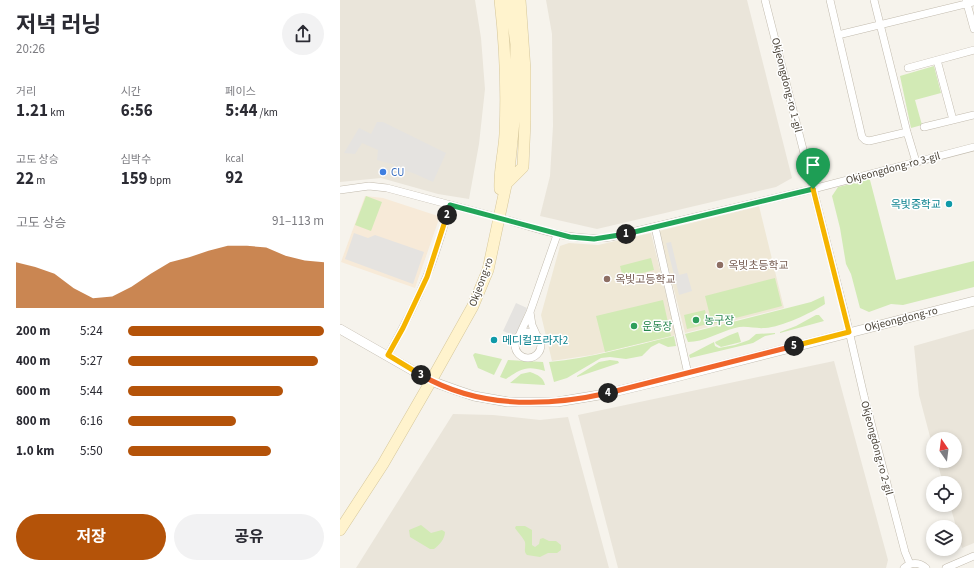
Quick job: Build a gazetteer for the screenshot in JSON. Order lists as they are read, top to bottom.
{
  "streets": {
    "main road": ["Okjeong-ro"],
    "street": [
      "Okjeongdong-ro 1-gil",
      "Okjeongdong-ro 3-gil",
      "Okjeongdong-ro",
      "Okjeongdong-ro 2-gil"
    ]
  },
  "crossings": [
    ["Okjeongdong-ro 1-gil", "Okjeongdong-ro 3-gil"],
    ["Okjeongdong-ro 1-gil", "Okjeongdong-ro"],
    ["Okjeongdong-ro 1-gil", "Okjeongdong-ro 2-gil"],
    ["Okjeongdong-ro 3-gil", "Okjeong-ro"],
    ["Okjeong-ro", "Okjeongdong-ro"],
    ["Okjeongdong-ro", "Okjeongdong-ro 2-gil"]
  ],
  "places": [
    "CU",
    "옥빛중학교",
    "옥빛초등학교",
    "옥빛고등학교",
    "농구장",
    "운동장",
    "메디컬프라자2"
  ],
  "north": "top",
  "page": {
    "heading": ["저녁 러닝", "20:26"],
    "stats": [
      ["거리", "1.21 km"],
      ["시간", "6:56"],
      ["페이스", "5:44 /km"],
      ["고도 상승", "22 m"],
      ["심박수", "159 bpm"],
      ["kcal", "92"]
    ],
    "chart": ["고도 상승", "91–113 m"],
    "pins": [
      "2",
      "1",
      "5",
      "3",
      "4"
    ],
    "list": [
      {
        "name": "200 m",
        "note": "5:24"
      },
      {
        "name": "400 m",
        "note": "5:27"
      },
      {
        "name": "600 m",
        "note": "5:44"
      },
      {
        "name": "800 m",
        "note": "6:16"
      },
      {
        "name": "1.0 km",
        "note": "5:50"
      }
    ],
    "buttons": ["저장", "공유"]
  }
}
